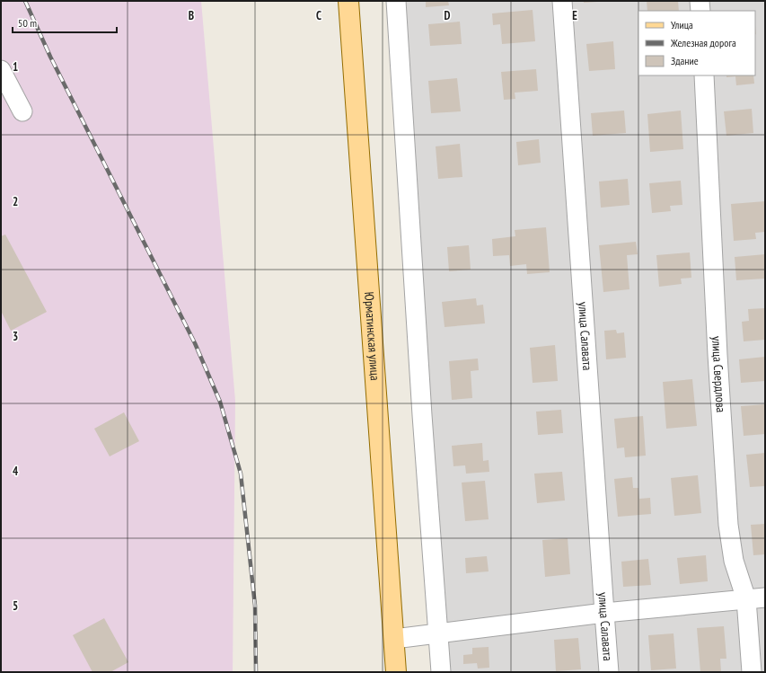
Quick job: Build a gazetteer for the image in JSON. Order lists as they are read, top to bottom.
{
  "streets": {
    "main road": ["Юрматинская улица"],
    "street": ["улица Салавата", "улица Свердлова"]
  },
  "legend": ["Улица", "Железная дорога", "Здание"],
  "scale_bar": "50 m",
  "grid": {
    "columns": [
      "B",
      "C",
      "D",
      "E"
    ],
    "rows": [
      "1",
      "2",
      "3",
      "4",
      "5"
    ]
  }
}
